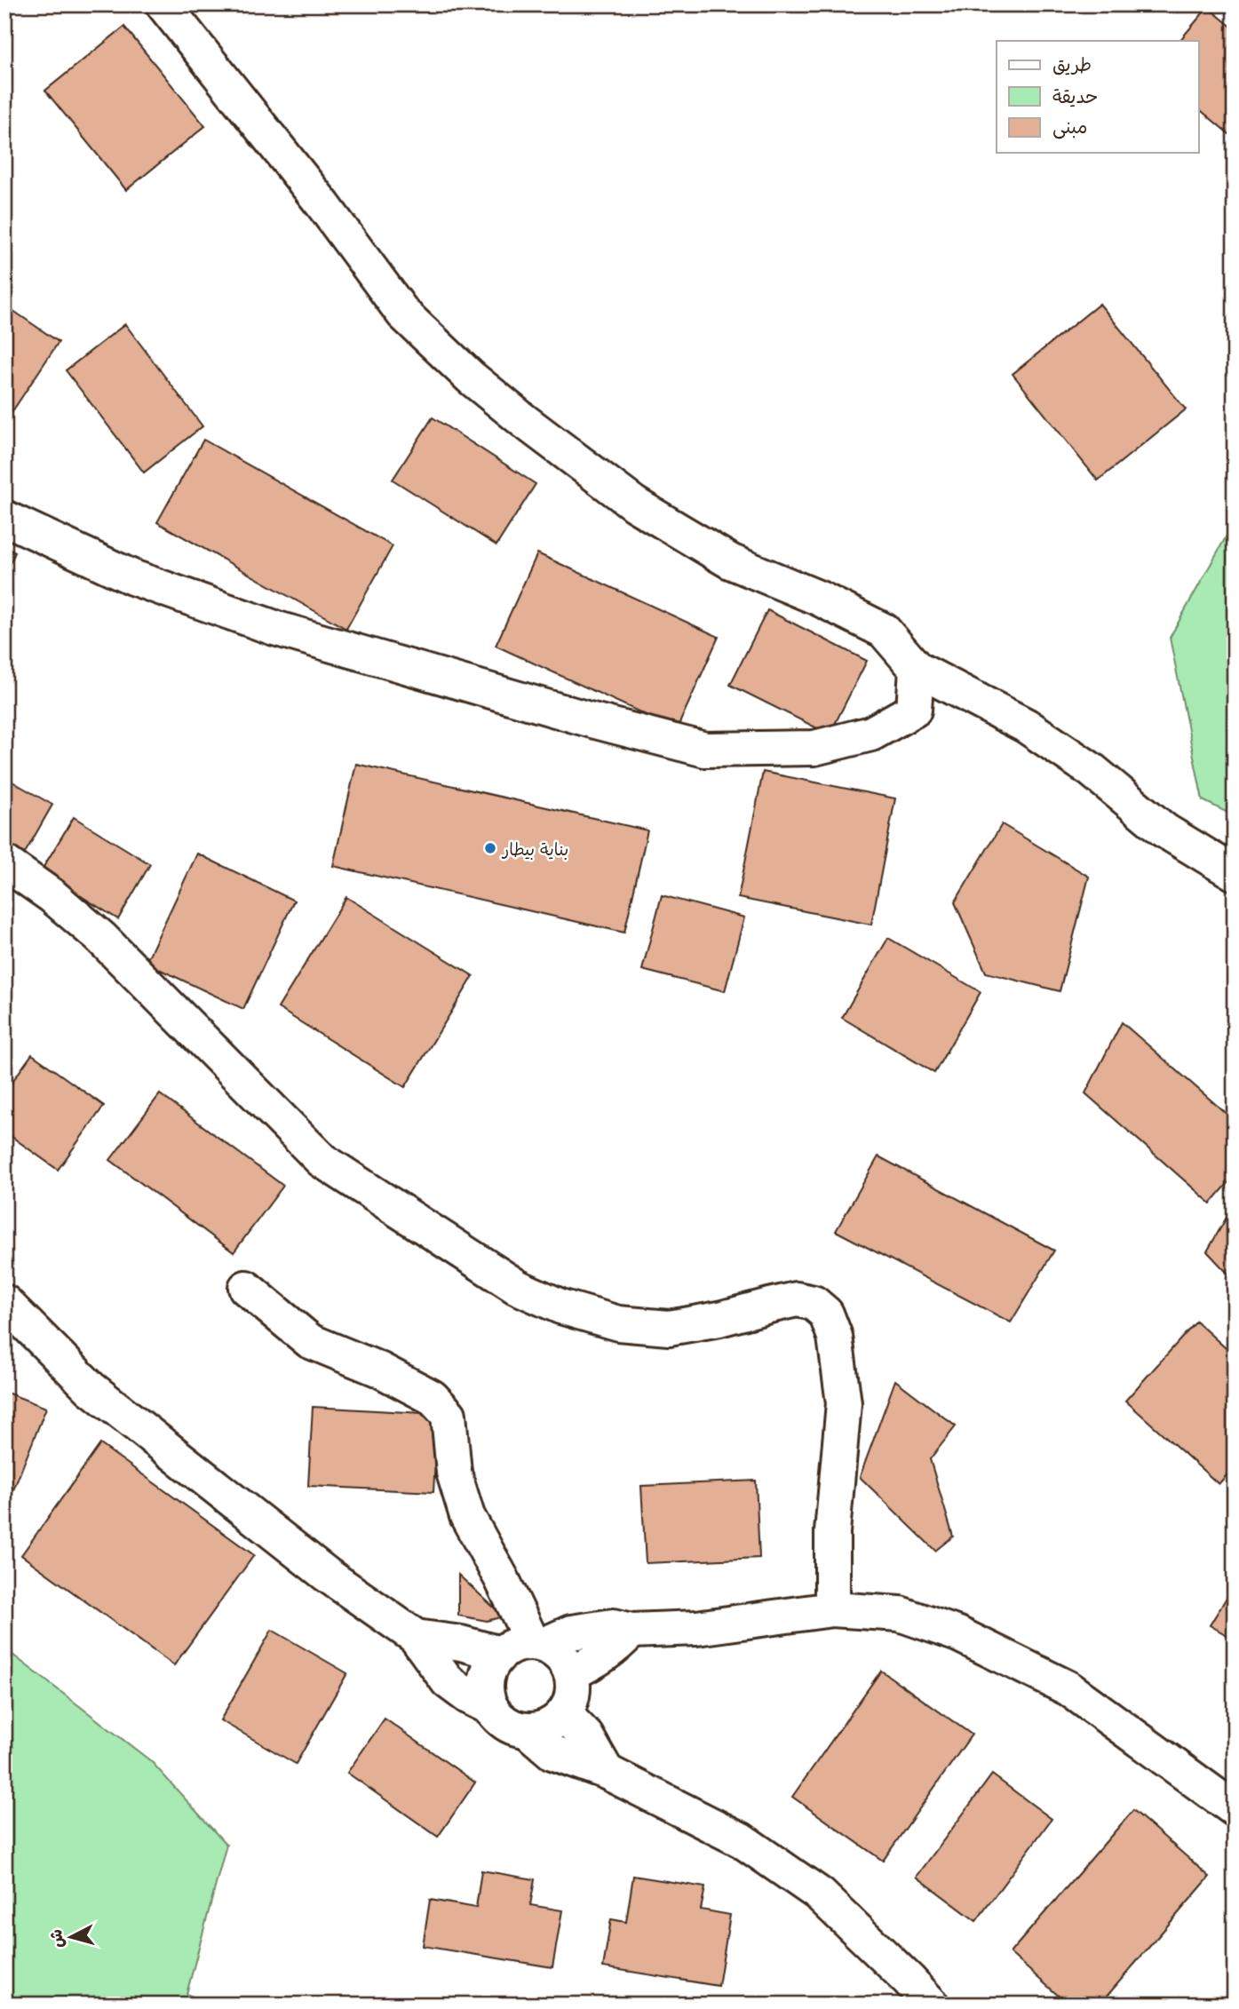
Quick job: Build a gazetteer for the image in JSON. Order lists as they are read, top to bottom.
{
  "places": ["بناية بيطار"],
  "legend": ["طريق", "حديقة", "مبنى"],
  "north": "left"
}
